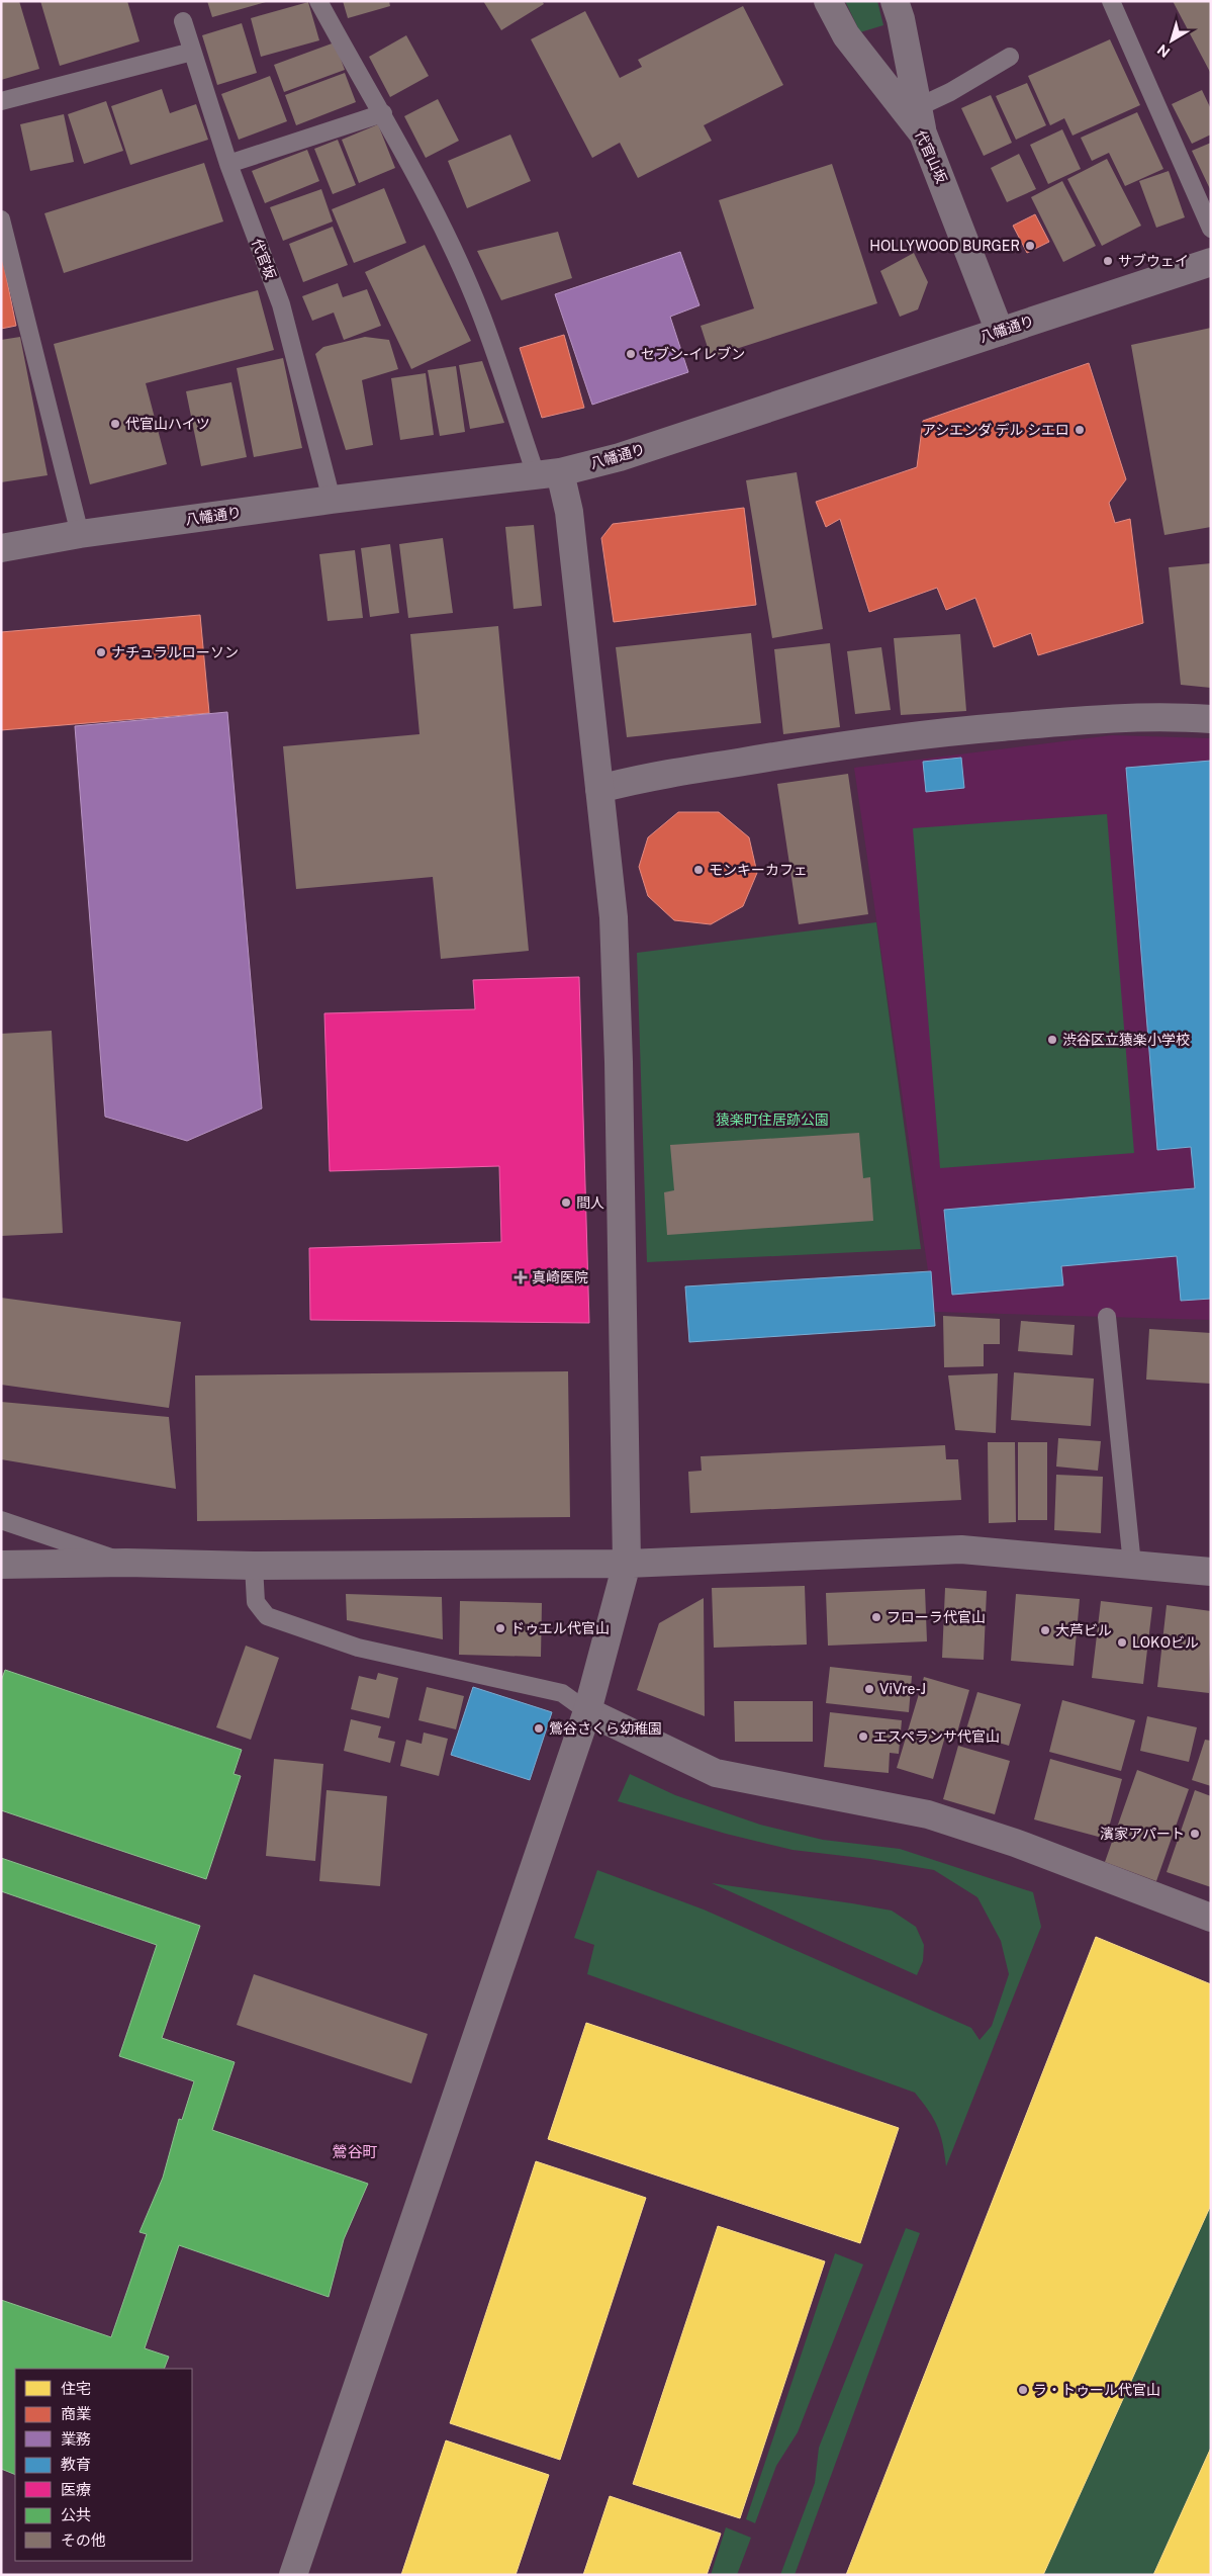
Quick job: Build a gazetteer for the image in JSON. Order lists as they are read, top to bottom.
{
  "streets": {
    "street": ["代官山坂", "八幡通り"],
    "lane": ["代官坂"]
  },
  "crossings": [
    ["代官山坂", "八幡通り"],
    ["代官坂", "八幡通り"]
  ],
  "districts": ["鶯谷町"],
  "parks": ["猿楽町住居跡公園"],
  "places": {
    "other": [
      "HOLLYWOOD BURGER",
      "サブウェイ",
      "セブン-イレブン",
      "代官山ハイツ",
      "アシエンダ デル シエロ",
      "ナチュラルローソン",
      "モンキーカフェ",
      "渋谷区立猿楽小学校",
      "間人",
      "フローラ代官山",
      "ドゥエル代官山",
      "大芦ビル",
      "LOKOビル",
      "ViVre-J",
      "鶯谷さくら幼稚園",
      "エスペランサ代官山",
      "濱家アパート",
      "ラ・トゥール代官山"
    ],
    "health": ["真崎医院"]
  },
  "legend": [
    "住宅",
    "商業",
    "業務",
    "教育",
    "医療",
    "公共",
    "その他"
  ],
  "north": "bottom left"
}
